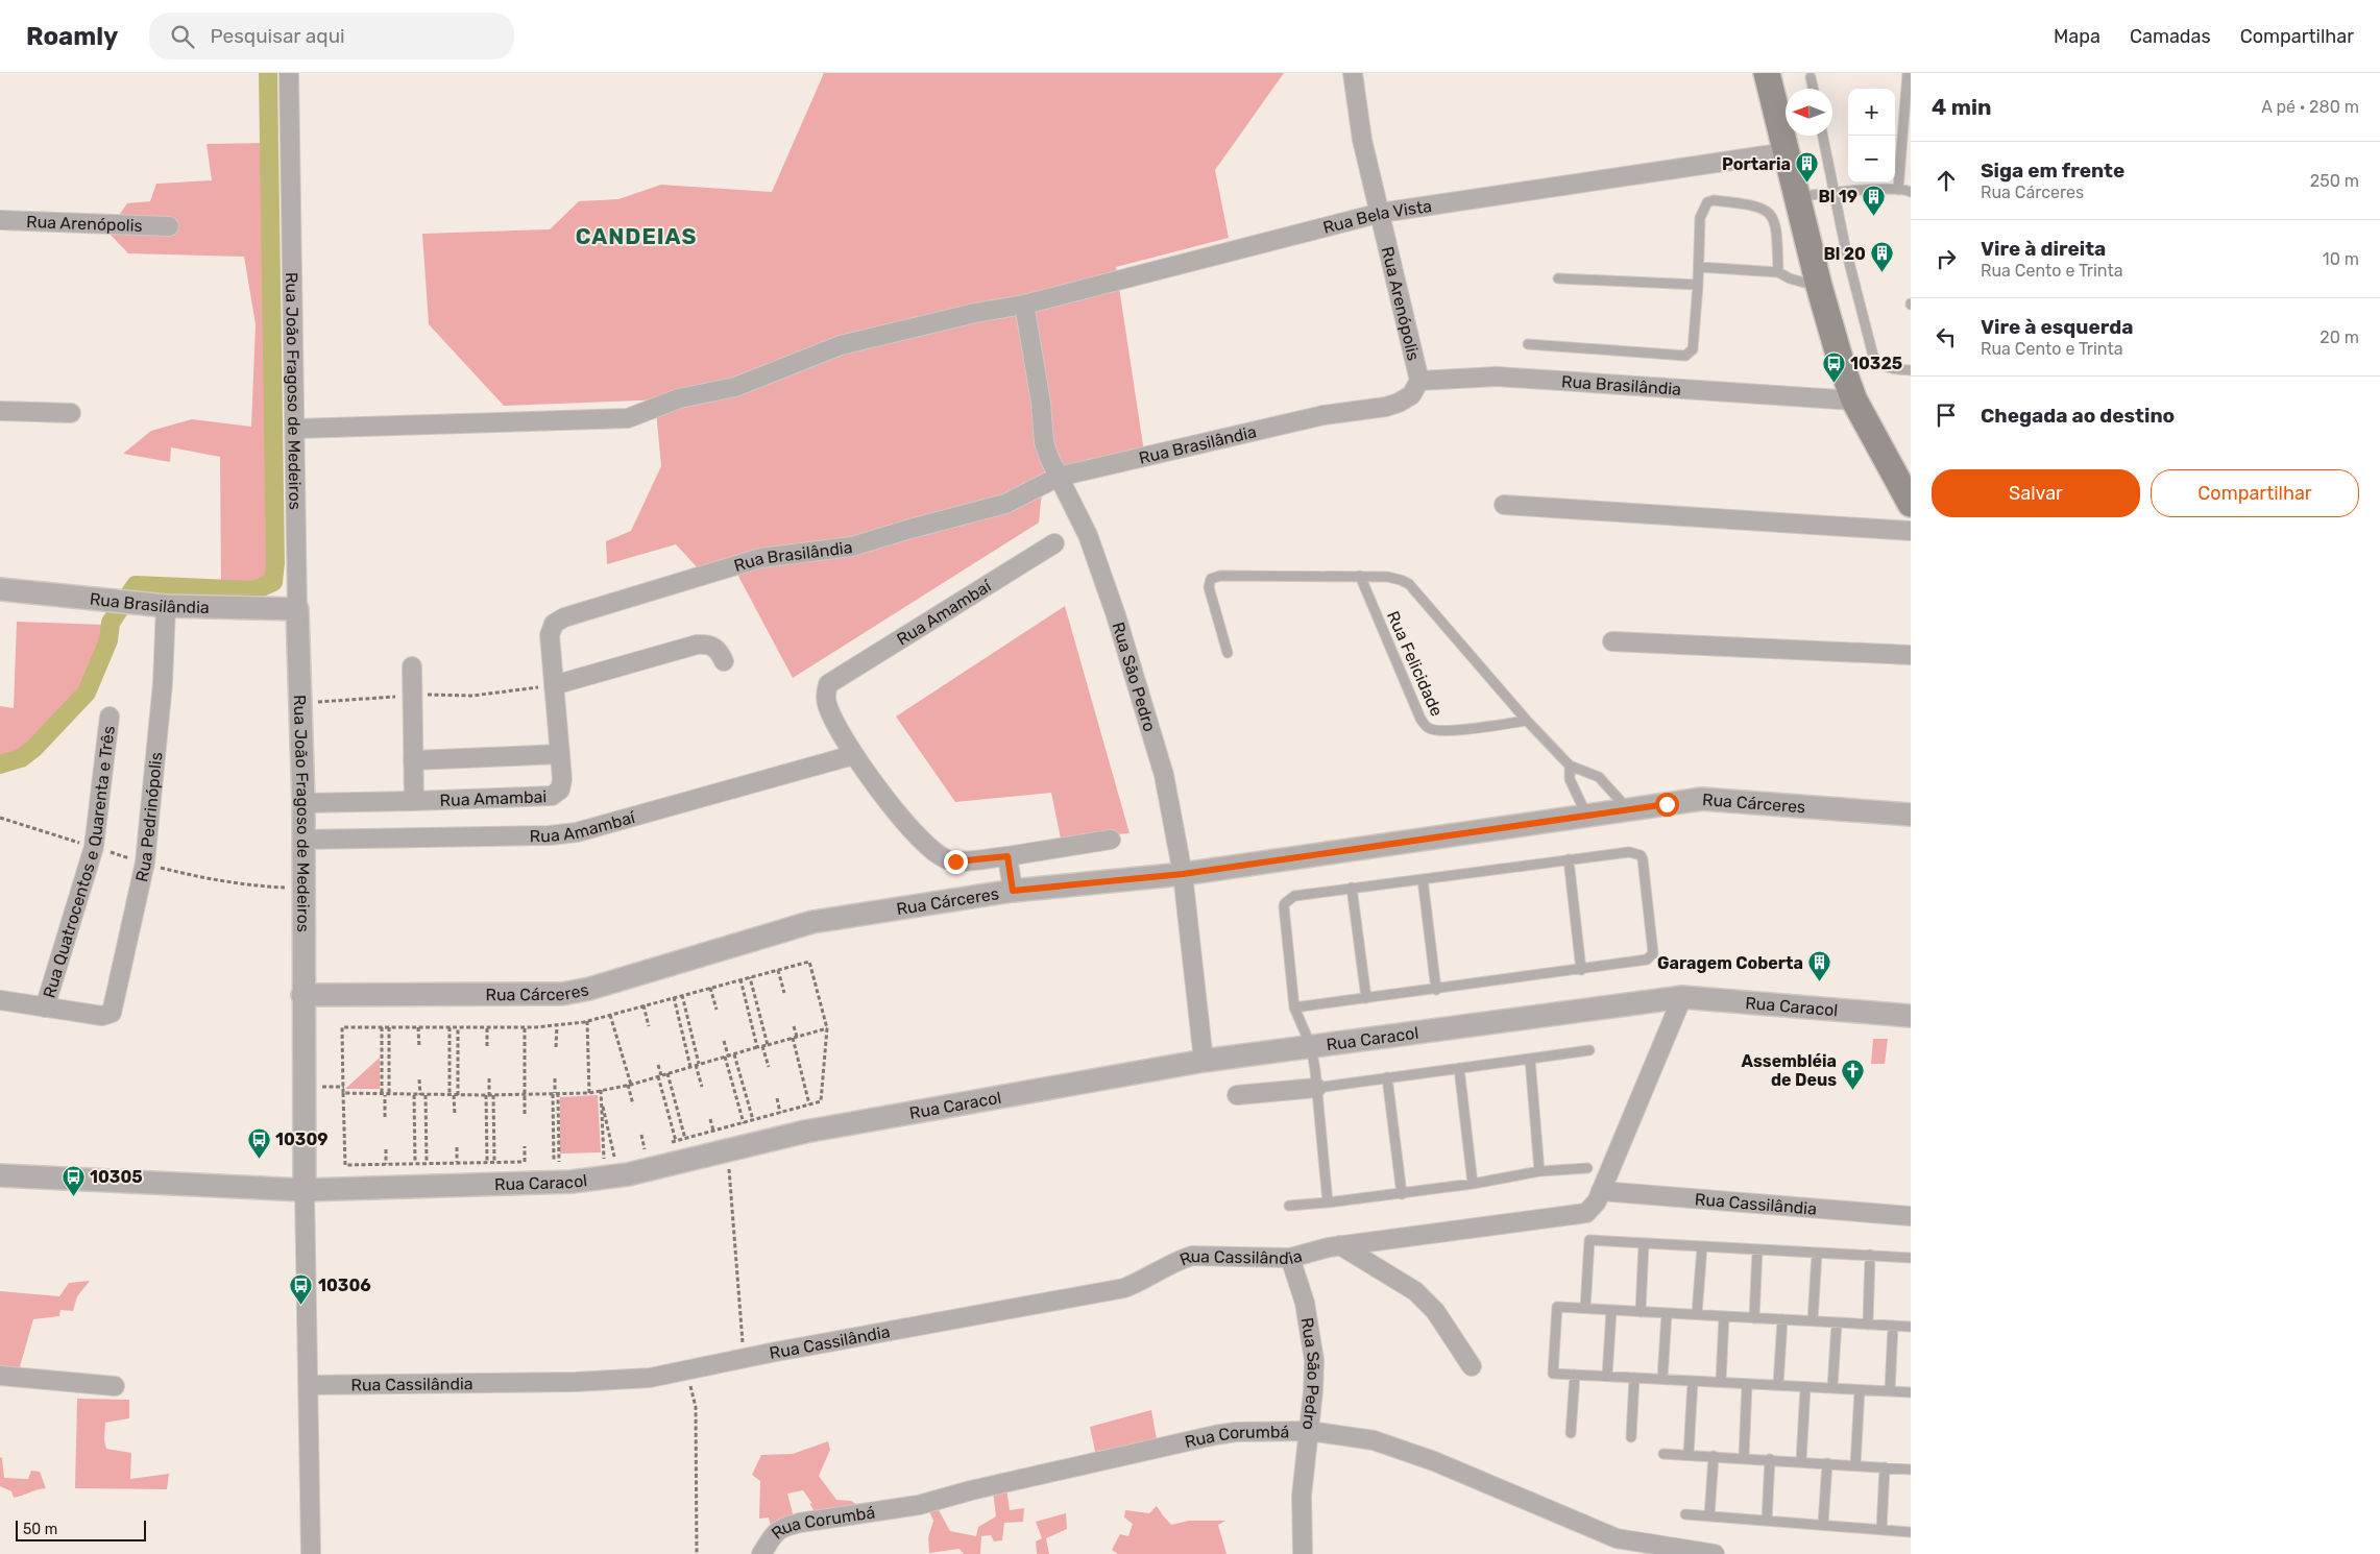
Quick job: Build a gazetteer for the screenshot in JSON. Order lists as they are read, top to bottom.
{
  "streets": {
    "street": [
      "Rua Bela Vista",
      "Rua Arenópolis",
      "Rua Brasilândia",
      "Rua João Fragoso de Medeiros",
      "Rua Amambaí",
      "Rua São Pedro",
      "Rua Amambai",
      "Rua Cárceres",
      "Rua Pedrinópolis",
      "Rua Quatrocentos e Quarenta e Três",
      "Rua Caracol",
      "Rua Cassilândia",
      "Rua Corumbá"
    ],
    "lane": ["Rua Felicidade"]
  },
  "crossings": [
    ["Rua Bela Vista", "Rua Arenópolis"],
    ["Rua Bela Vista", "Rua João Fragoso de Medeiros"],
    ["Rua Bela Vista", "Rua São Pedro"],
    ["Rua Arenópolis", "Rua Brasilândia"],
    ["Rua Brasilândia", "Rua João Fragoso de Medeiros"],
    ["Rua Brasilândia", "Rua São Pedro"],
    ["Rua Brasilândia", "Rua Amambai"],
    ["Rua Brasilândia", "Rua Pedrinópolis"],
    ["Rua João Fragoso de Medeiros", "Rua Amambaí"],
    ["Rua João Fragoso de Medeiros", "Rua Amambai"],
    ["Rua João Fragoso de Medeiros", "Rua Cárceres"],
    ["Rua João Fragoso de Medeiros", "Rua Caracol"],
    ["Rua João Fragoso de Medeiros", "Rua Cassilândia"],
    ["Rua São Pedro", "Rua Cárceres"],
    ["Rua São Pedro", "Rua Caracol"],
    ["Rua São Pedro", "Rua Cassilândia"],
    ["Rua São Pedro", "Rua Corumbá"],
    ["Rua Pedrinópolis", "Rua Quatrocentos e Quarenta e Três"],
    ["Rua Caracol", "Rua Cassilândia"]
  ],
  "districts": ["CANDEIAS"],
  "places": {
    "building": [
      "Portaria",
      "Bl 19",
      "Bl 20",
      "Garagem Coberta"
    ],
    "bus stop": [
      "10325",
      "10309",
      "10305",
      "10306"
    ],
    "church": ["Assembléia de Deus"]
  },
  "scale_bar": "50 m",
  "north": "left",
  "page": {
    "header": "Roamly",
    "search": "Pesquisar aqui",
    "nav": ["Mapa", "Camadas", "Compartilhar"],
    "heading": ["4 min", "A pé · 280 m"],
    "map_buttons": ["+", "−"],
    "list": [
      ["Siga em frente", "Rua Cárceres", "250 m"],
      ["Vire à direita", "Rua Cento e Trinta", "10 m"],
      ["Vire à esquerda", "Rua Cento e Trinta", "20 m"],
      "Chegada ao destino"
    ],
    "buttons": ["Salvar", "Compartilhar"],
    "scale": "50 m"
  }
}
